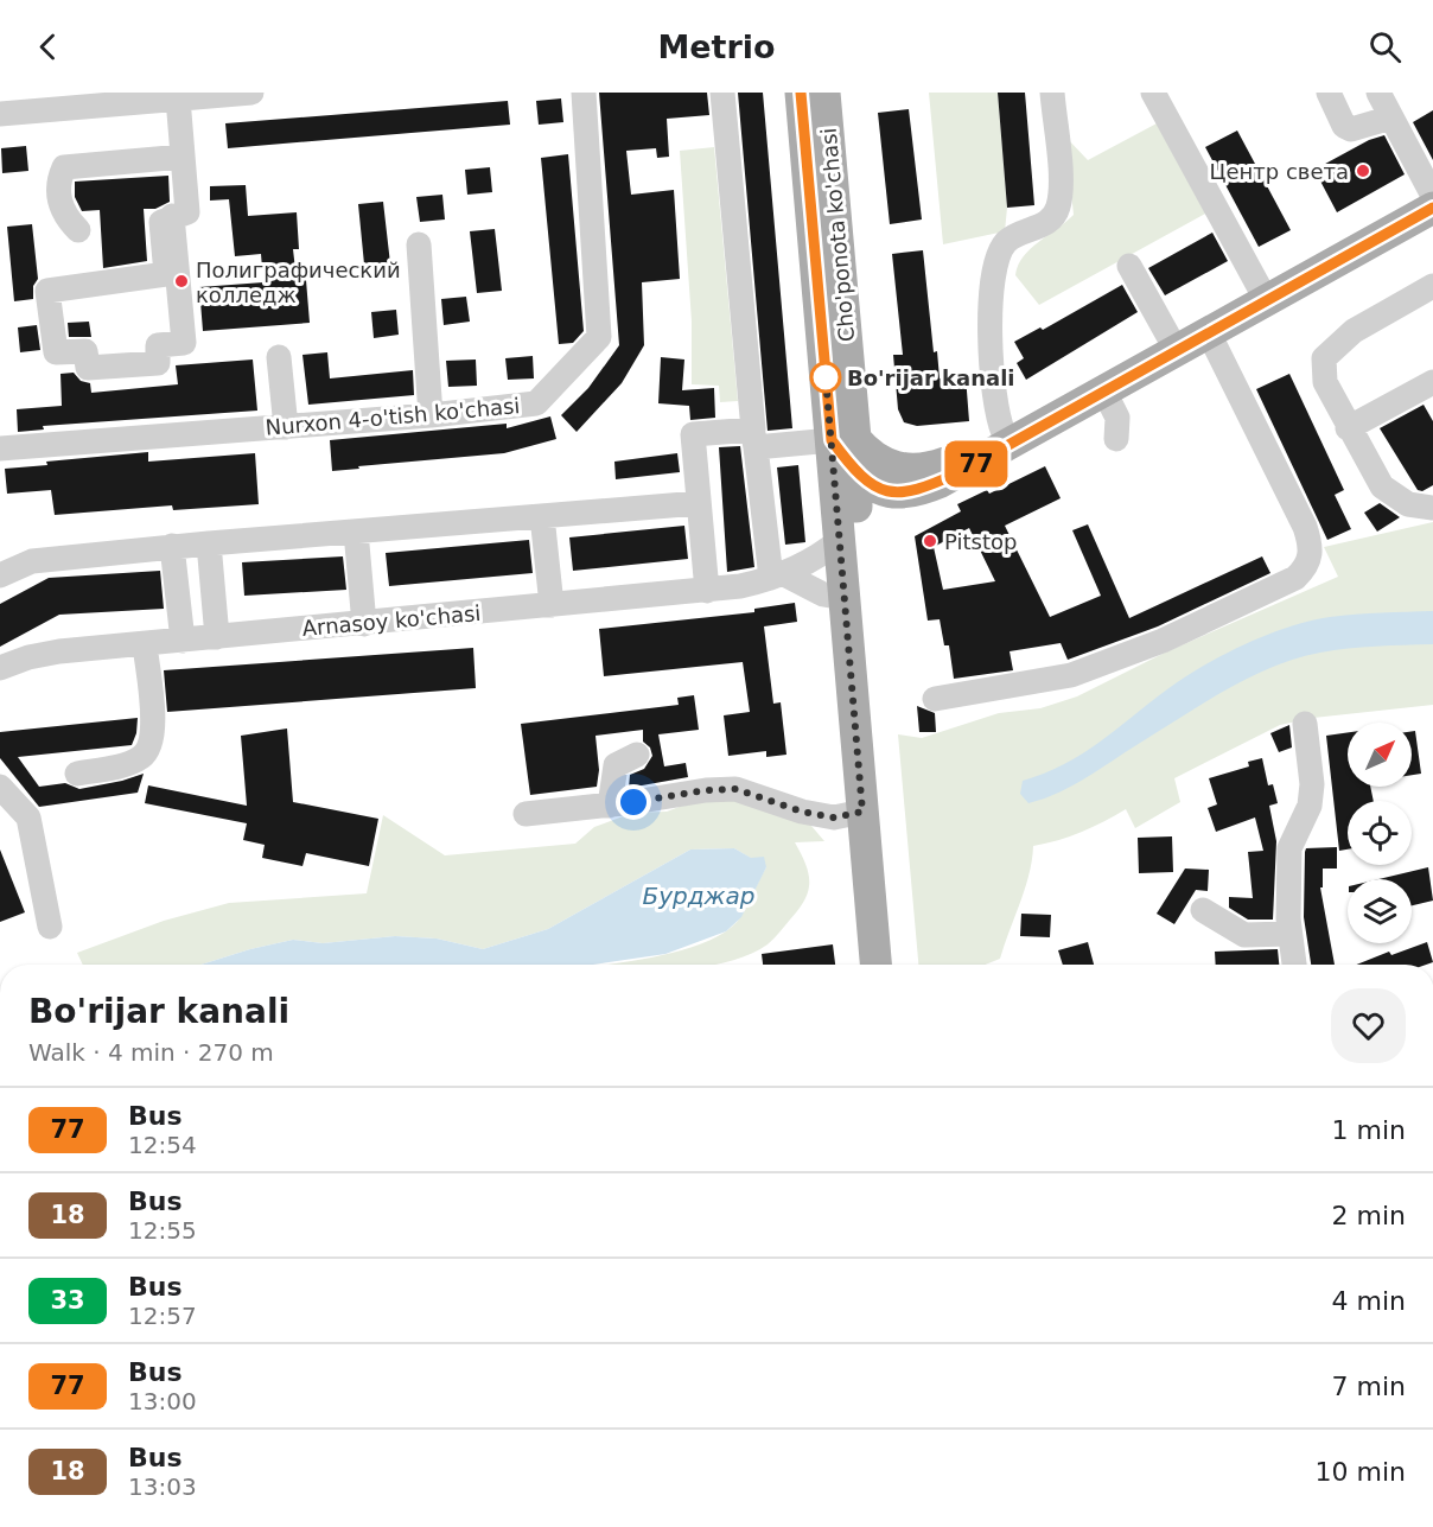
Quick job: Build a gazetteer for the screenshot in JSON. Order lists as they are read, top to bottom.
{
  "streets": {
    "main road": ["Cho'ponota ko'chasi", "Arnasoy ko'chasi"],
    "street": ["Nurxon 4-o'tish ko'chasi"]
  },
  "crossings": [
    ["Cho'ponota ko'chasi", "Arnasoy ko'chasi"]
  ],
  "water": ["Бурджар"],
  "places": [
    "Центр света",
    "Полиграфический колледж",
    "Bo'rijar kanali",
    "Pitstop"
  ],
  "lines": ["bus line 77"],
  "north": "top right",
  "page": {
    "header": "Metrio",
    "on_map": "77",
    "heading": ["Bo'rijar kanali", "Walk · 4 min · 270 m"],
    "list": [
      {
        "mark": "77",
        "name": "Bus",
        "note": "12:54",
        "value": "1 min"
      },
      {
        "mark": "18",
        "name": "Bus",
        "note": "12:55",
        "value": "2 min"
      },
      {
        "mark": "33",
        "name": "Bus",
        "note": "12:57",
        "value": "4 min"
      },
      {
        "mark": "77",
        "name": "Bus",
        "note": "13:00",
        "value": "7 min"
      },
      {
        "mark": "18",
        "name": "Bus",
        "note": "13:03",
        "value": "10 min"
      }
    ]
  }
}
